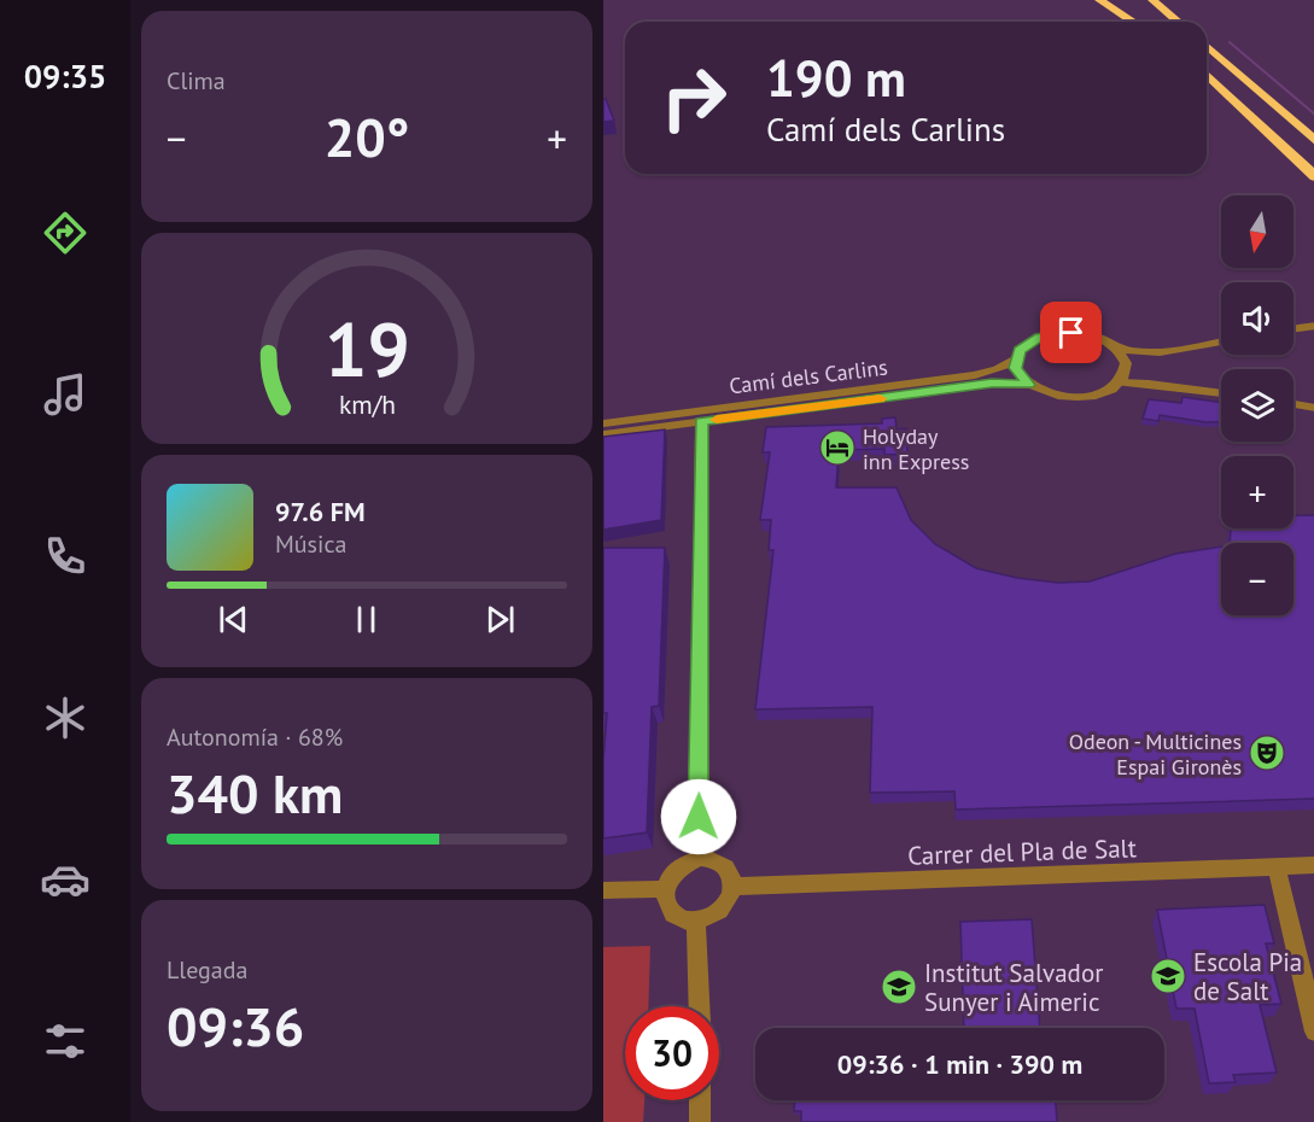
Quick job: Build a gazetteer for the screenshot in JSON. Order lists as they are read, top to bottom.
{
  "streets": {
    "street": ["Camí dels Carlins", "Carrer del Pla de Salt"]
  },
  "places": {
    "hotel": ["Holyday inn Express"],
    "theatre": ["Odeon - Multicines Espai Gironès"],
    "school or university": ["Escola Pia de Salt", "Institut Salvador Sunyer i Aimeric"]
  },
  "north": "bottom",
  "page": {
    "tabs": "09:35",
    "tile": [
      "Clima",
      ["Autonomía · 68%", "340 km"],
      ["Llegada", "09:36"]
    ],
    "turn": ["190 m", "Camí dels Carlins"],
    "heat": ["−", "20°", "+"],
    "map_buttons": ["+", "−"],
    "song": ["97.6 FM", "Música"],
    "limit": "30",
    "trip": "09:36 · 1 min · 390 m",
    "gauge": ["19", "km/h"]
  }
}
